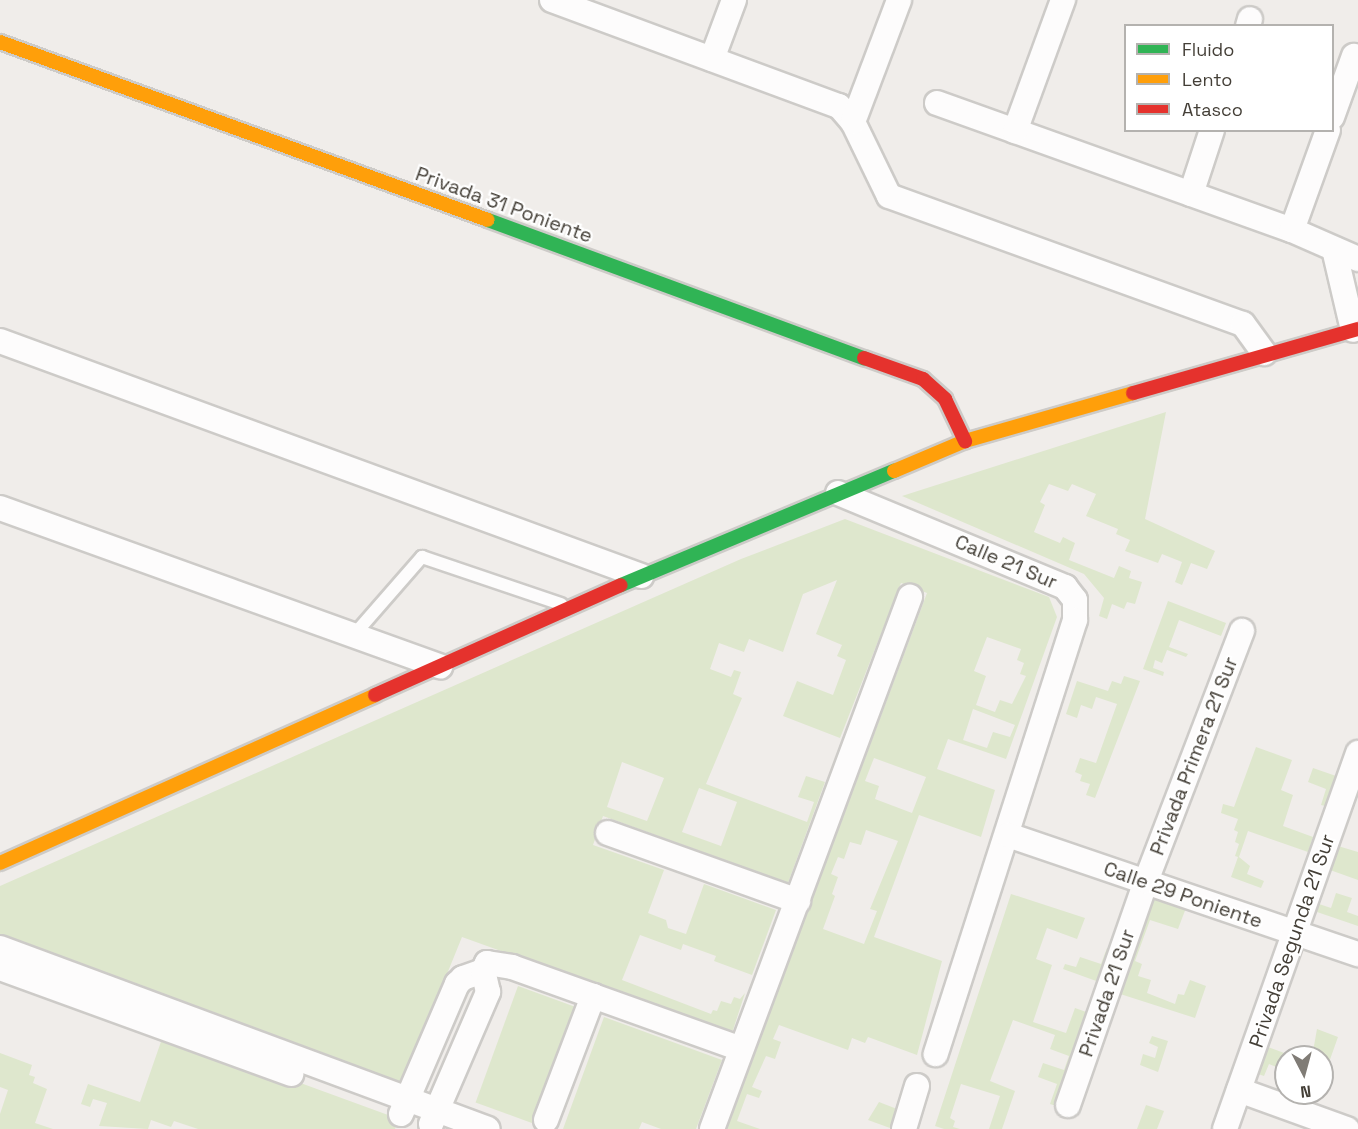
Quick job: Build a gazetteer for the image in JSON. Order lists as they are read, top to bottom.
{
  "streets": {
    "main road": ["Privada 31 Poniente"],
    "street": [
      "Calle 21 Sur",
      "Privada Primera 21 Sur",
      "Calle 29 Poniente",
      "Privada Segunda 21 Sur",
      "Privada 21 Sur"
    ]
  },
  "crossings": [
    ["Calle 21 Sur", "Calle 29 Poniente"],
    ["Privada Primera 21 Sur", "Calle 29 Poniente"],
    ["Privada Primera 21 Sur", "Privada 21 Sur"],
    ["Calle 29 Poniente", "Privada Segunda 21 Sur"],
    ["Calle 29 Poniente", "Privada 21 Sur"]
  ],
  "legend": ["Fluido", "Lento", "Atasco"],
  "north": "bottom"
}
